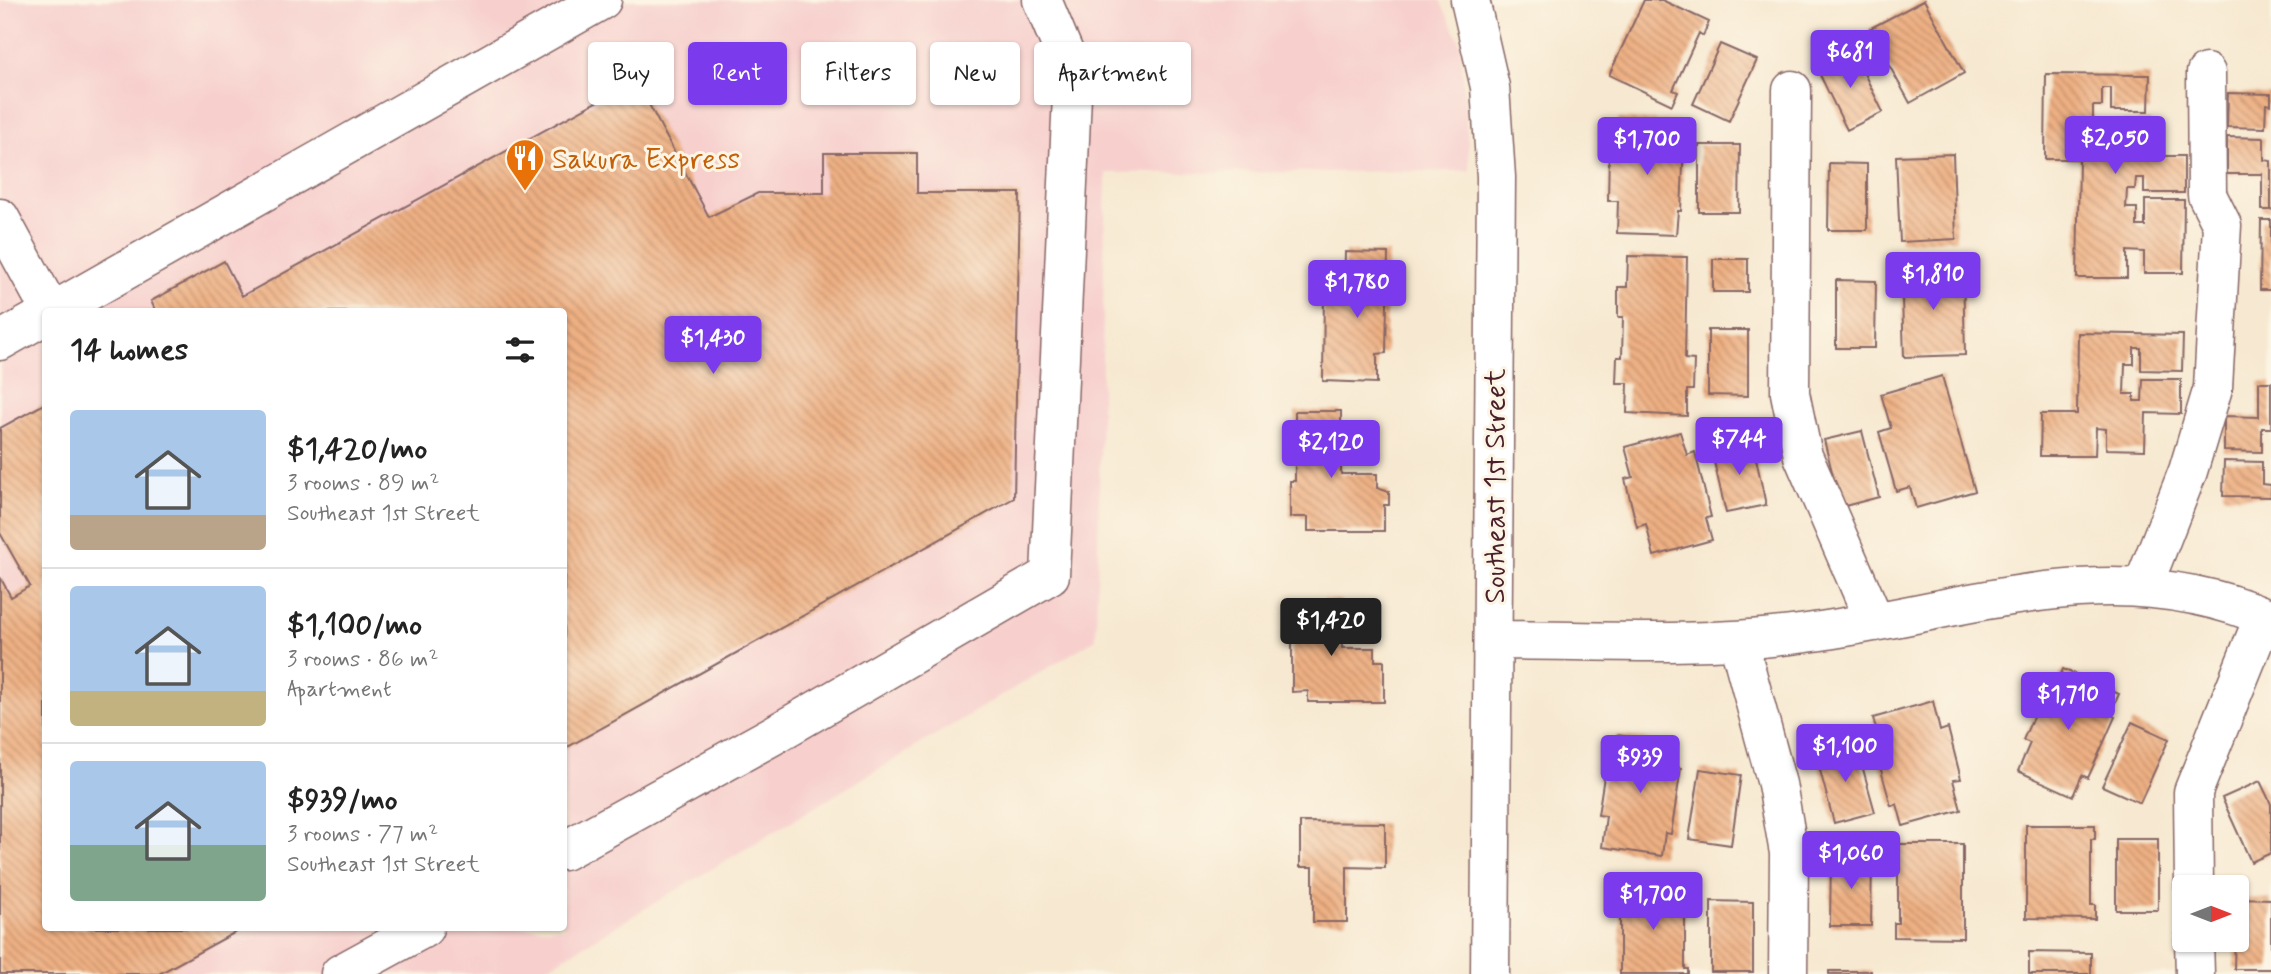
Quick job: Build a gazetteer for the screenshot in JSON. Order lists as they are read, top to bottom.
{
  "streets": {
    "street": ["Southeast 1st Street"]
  },
  "places": {
    "restaurant": ["Sakura Express"]
  },
  "north": "right",
  "page": {
    "price": [
      "$681",
      "$2,050",
      "$1,700",
      "$1,810",
      "$1,780",
      "$1,430",
      "$744",
      "$2,120",
      "$1,420",
      "$1,710",
      "$1,100",
      "$939",
      "$1,060",
      "$1,700"
    ],
    "chip": [
      "Buy",
      "Rent",
      "Filters",
      "New",
      "Apartment"
    ],
    "heading": "14 homes",
    "list": [
      {
        "name": "$1,420/mo",
        "note": "3 rooms · 89 m² · Southeast 1st Street"
      },
      {
        "name": "$1,100/mo",
        "note": "3 rooms · 86 m² · Apartment"
      },
      {
        "name": "$939/mo",
        "note": "3 rooms · 77 m² · Southeast 1st Street"
      }
    ]
  }
}
